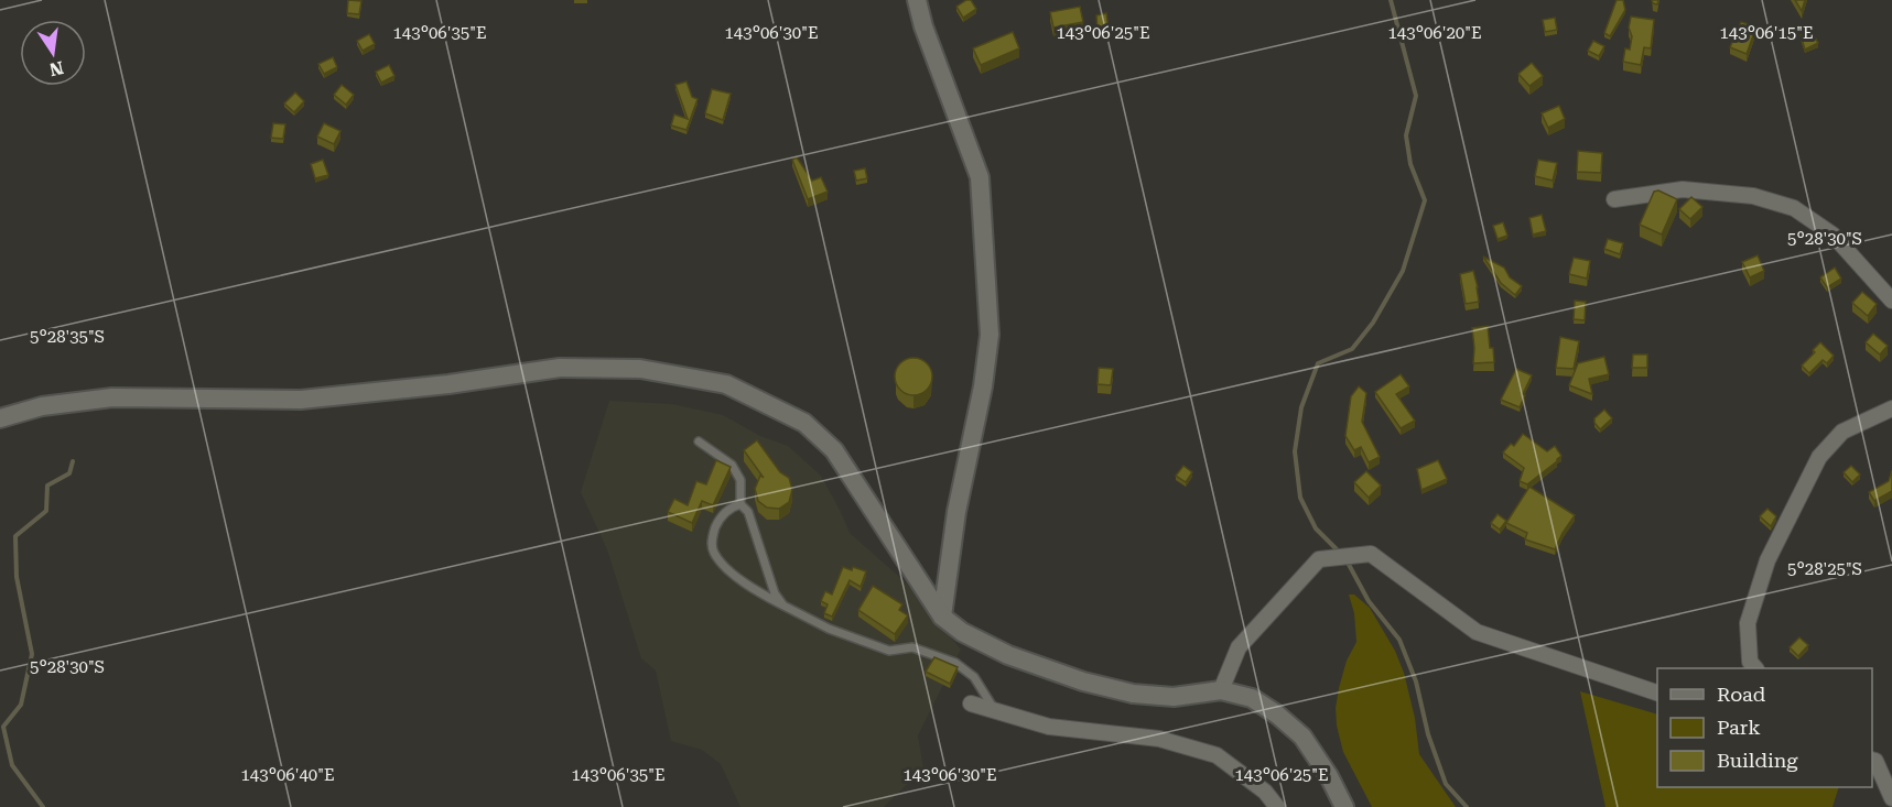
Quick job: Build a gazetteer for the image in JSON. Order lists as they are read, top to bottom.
{
  "legend": ["Road", "Park", "Building"],
  "north": "bottom",
  "coordinates": [
    "143°06'35\"E",
    "143°06'30\"E",
    "143°06'25\"E",
    "143°06'20\"E",
    "143°06'15\"E",
    "5°28'30\"S",
    "5°28'35\"S",
    "5°28'25\"S",
    "143°06'40\"E"
  ]
}
